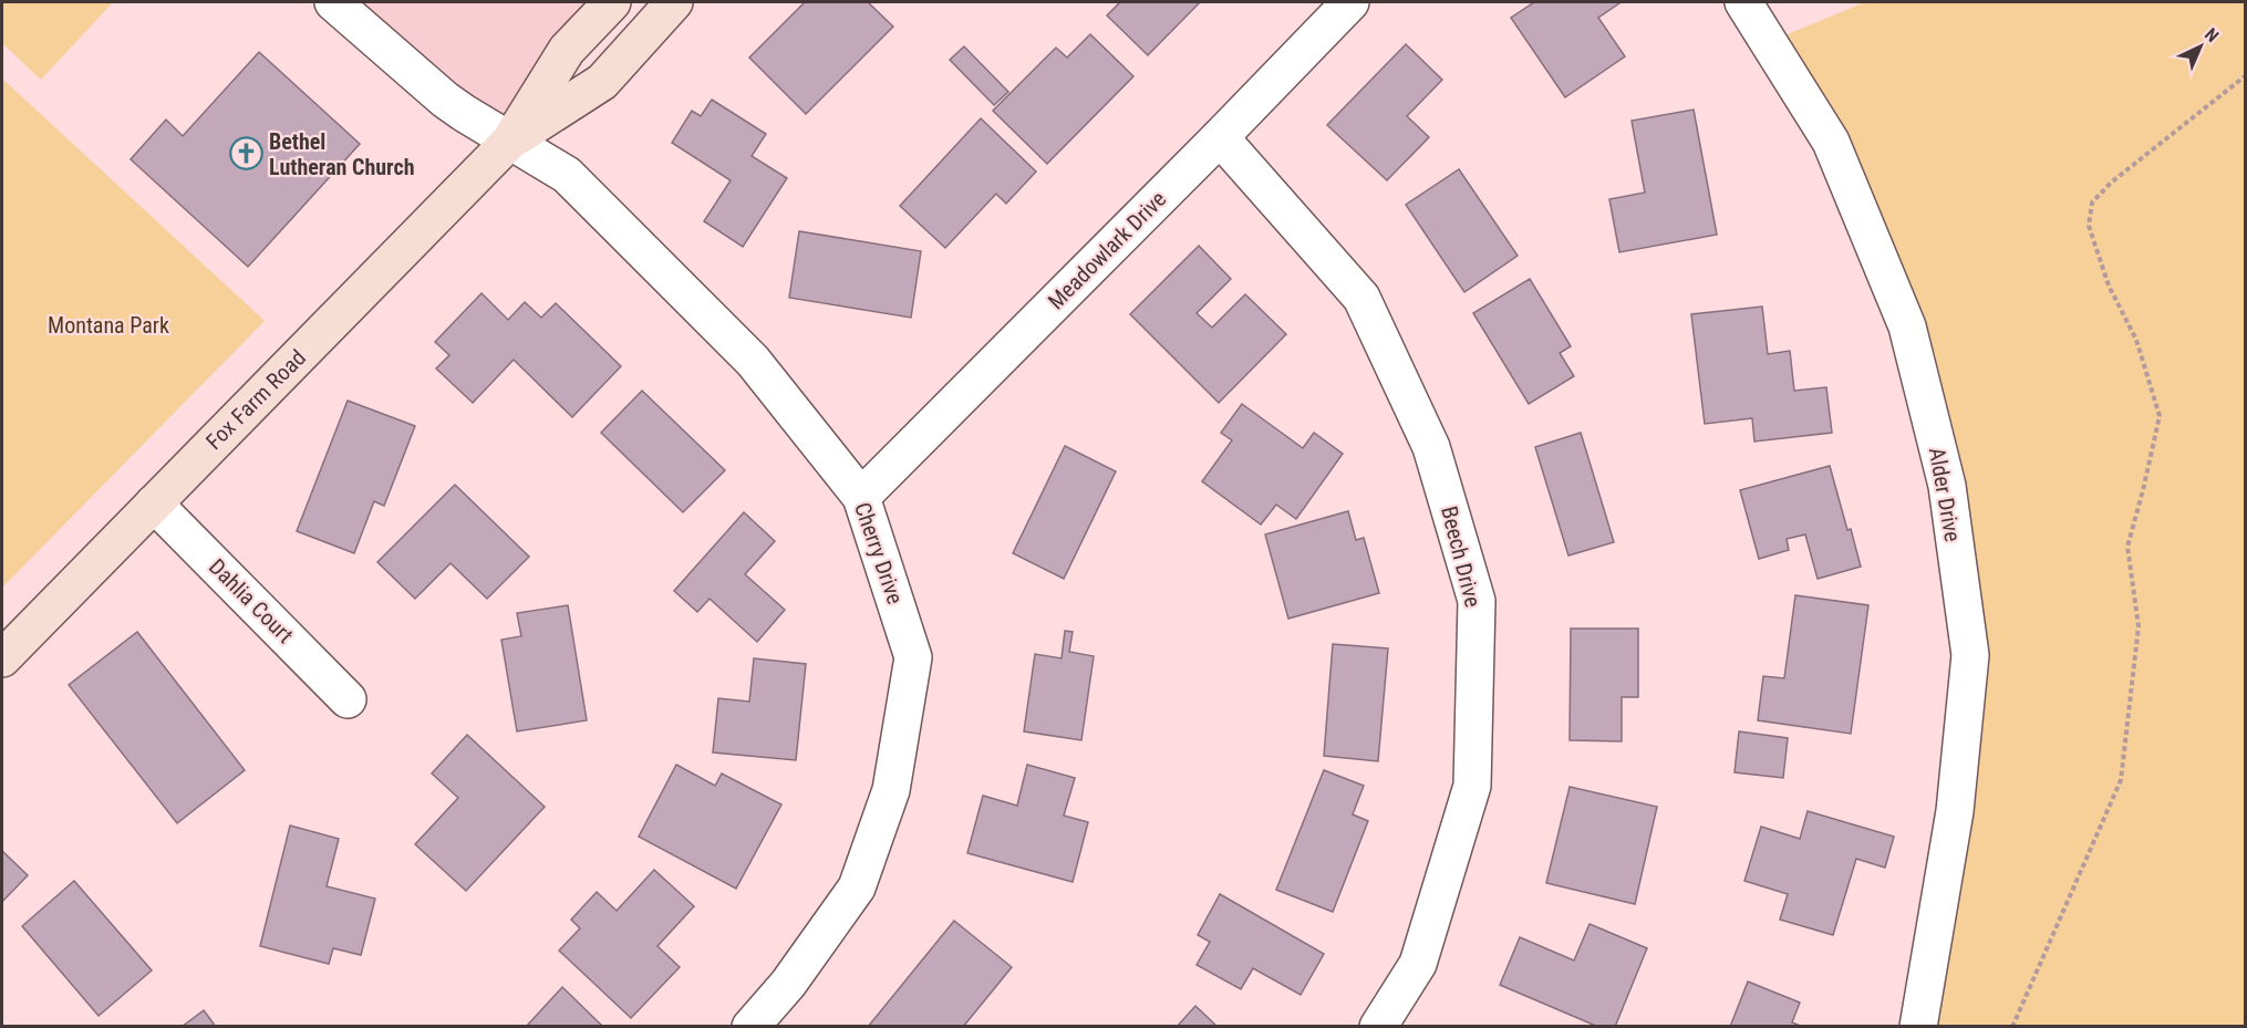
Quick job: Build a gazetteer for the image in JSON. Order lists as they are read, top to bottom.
{
  "streets": {
    "street": [
      "Meadowlark Drive",
      "Fox Farm Road",
      "Alder Drive",
      "Cherry Drive",
      "Beech Drive",
      "Dahlia Court"
    ]
  },
  "crossings": [
    ["Meadowlark Drive", "Cherry Drive"],
    ["Meadowlark Drive", "Beech Drive"],
    ["Fox Farm Road", "Cherry Drive"],
    ["Fox Farm Road", "Dahlia Court"]
  ],
  "parks": ["Montana Park"],
  "places": {
    "church": ["Bethel Lutheran Church"]
  },
  "north": "top right"
}
